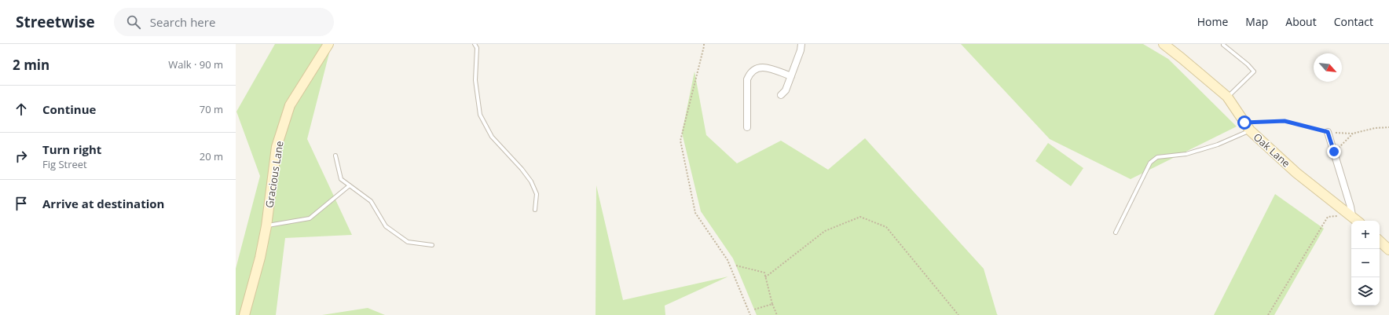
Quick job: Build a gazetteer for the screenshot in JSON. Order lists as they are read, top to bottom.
{
  "streets": {
    "street": ["Oak Lane", "Gracious Lane"]
  },
  "north": "bottom right",
  "page": {
    "header": "Streetwise",
    "search": "Search here",
    "nav": [
      "Home",
      "Map",
      "About",
      "Contact"
    ],
    "heading": ["2 min", "Walk · 90 m"],
    "list": [
      ["Continue", "70 m"],
      ["Turn right", "Fig Street", "20 m"],
      "Arrive at destination"
    ],
    "map_buttons": ["+", "−"]
  }
}
